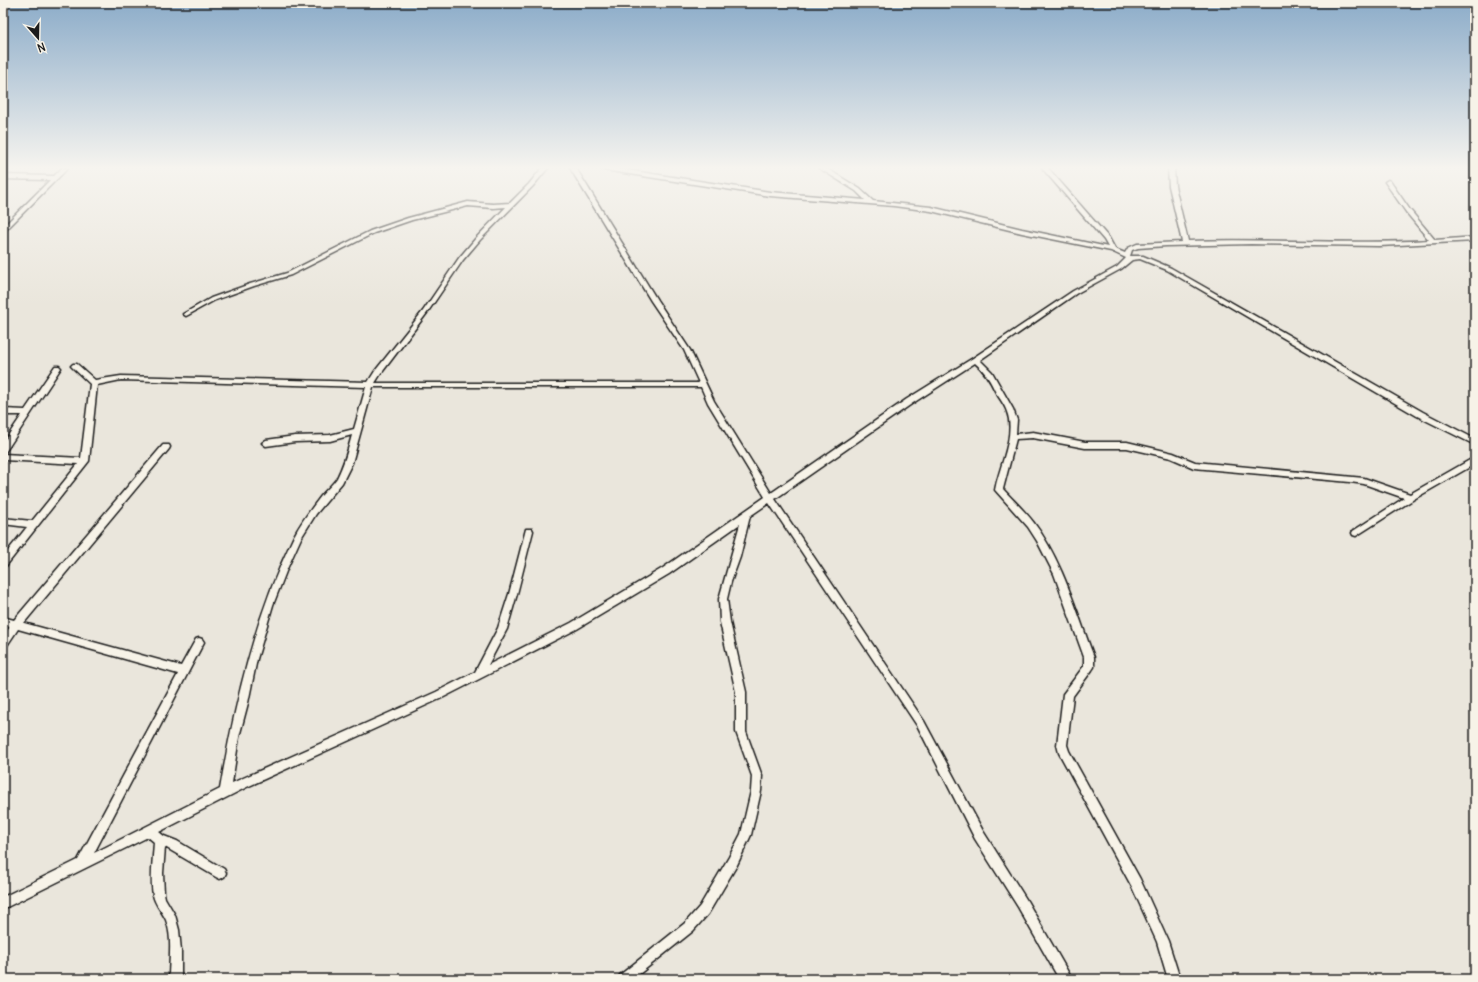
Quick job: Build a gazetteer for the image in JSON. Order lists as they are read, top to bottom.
{
  "north": "bottom"
}
